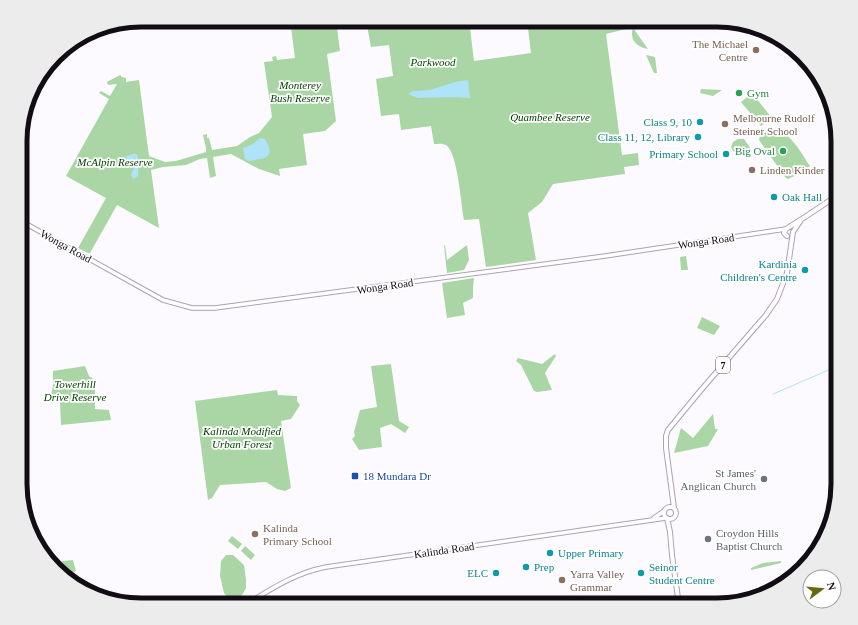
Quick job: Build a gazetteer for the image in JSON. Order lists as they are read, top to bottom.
{
  "streets": {
    "main road": ["Wonga Road", "7", "Kalinda Road"]
  },
  "crossings": [
    ["Wonga Road", "7"],
    ["7", "Kalinda Road"]
  ],
  "parks": [
    "Parkwood",
    "Monterey Bush Reserve",
    "Quambee Reserve",
    "McAlpin Reserve",
    "Towerhill Drive Reserve",
    "Kalinda Modified Urban Forest"
  ],
  "places": {
    "other": [
      "The Michael Centre",
      "Gym",
      "Class 9, 10",
      "Melbourne Rudolf Steiner School",
      "Class 11, 12, Library",
      "Big Oval",
      "Primary School",
      "Linden Kinder",
      "Oak Hall",
      "Kardinia Children's Centre",
      "St James' Anglican Church",
      "Kalinda Primary School",
      "Croydon Hills Baptist Church",
      "Upper Primary",
      "Prep",
      "ELC",
      "Seinor Student Centre",
      "Yarra Valley Grammar"
    ],
    "transit": ["18 Mundara Dr"]
  },
  "north": "right"
}
